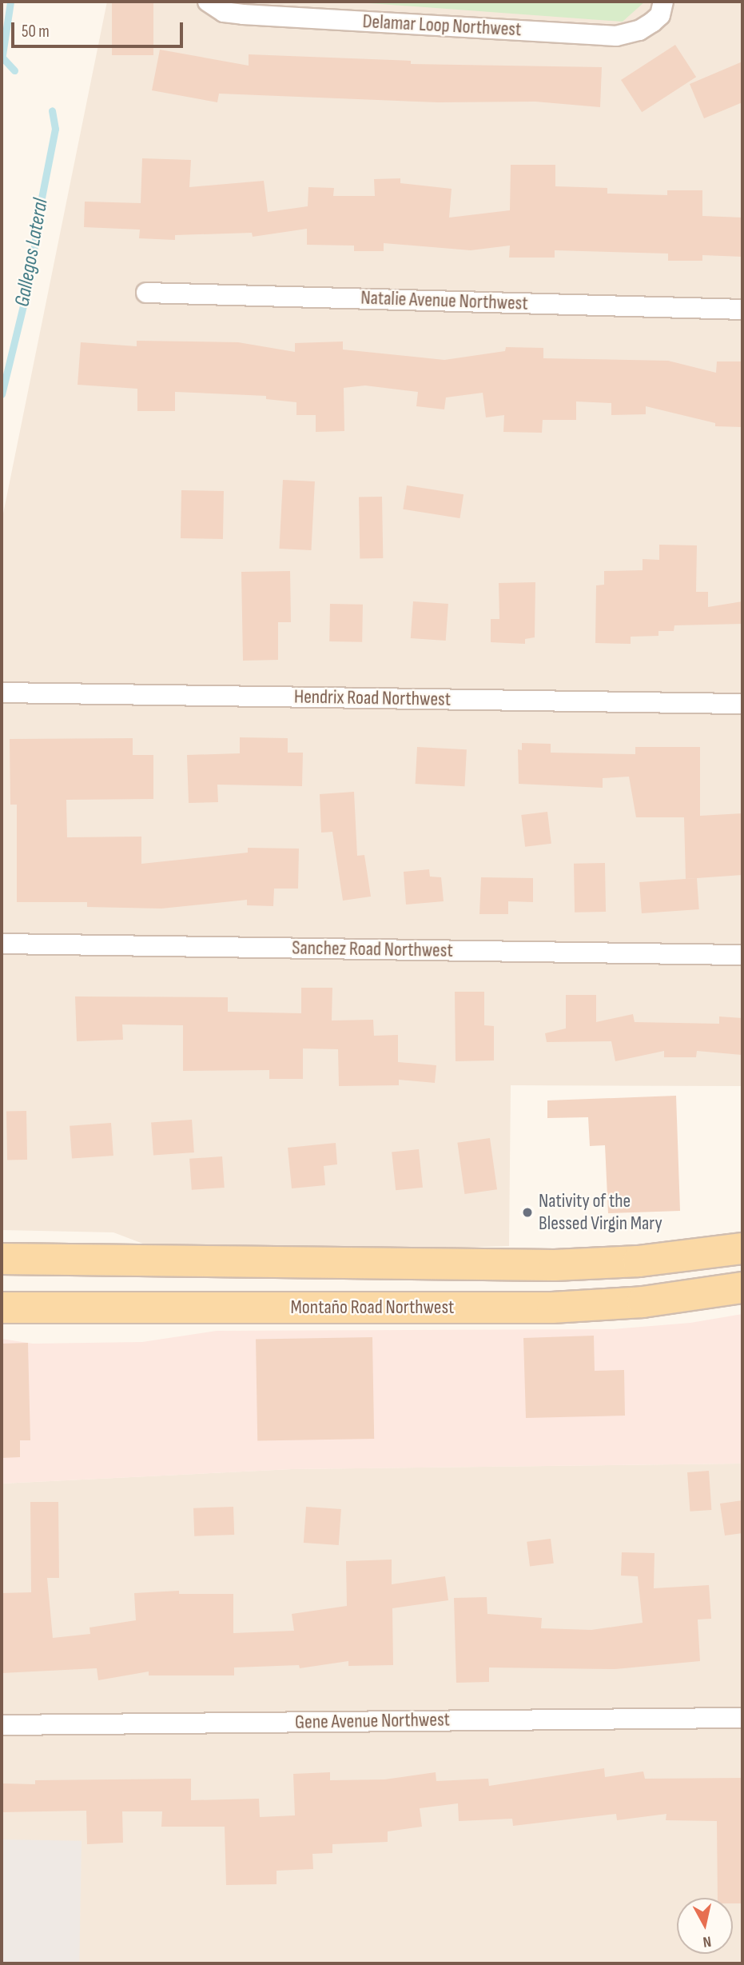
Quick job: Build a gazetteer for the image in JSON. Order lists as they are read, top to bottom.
{
  "streets": {
    "main road": ["Montaño Road Northwest"],
    "street": [
      "Delamar Loop Northwest",
      "Natalie Avenue Northwest",
      "Hendrix Road Northwest",
      "Sanchez Road Northwest",
      "Gene Avenue Northwest"
    ]
  },
  "water": ["Gallegos Lateral"],
  "places": ["Nativity of the Blessed Virgin Mary"],
  "scale_bar": "50 m",
  "north": "bottom"
}
